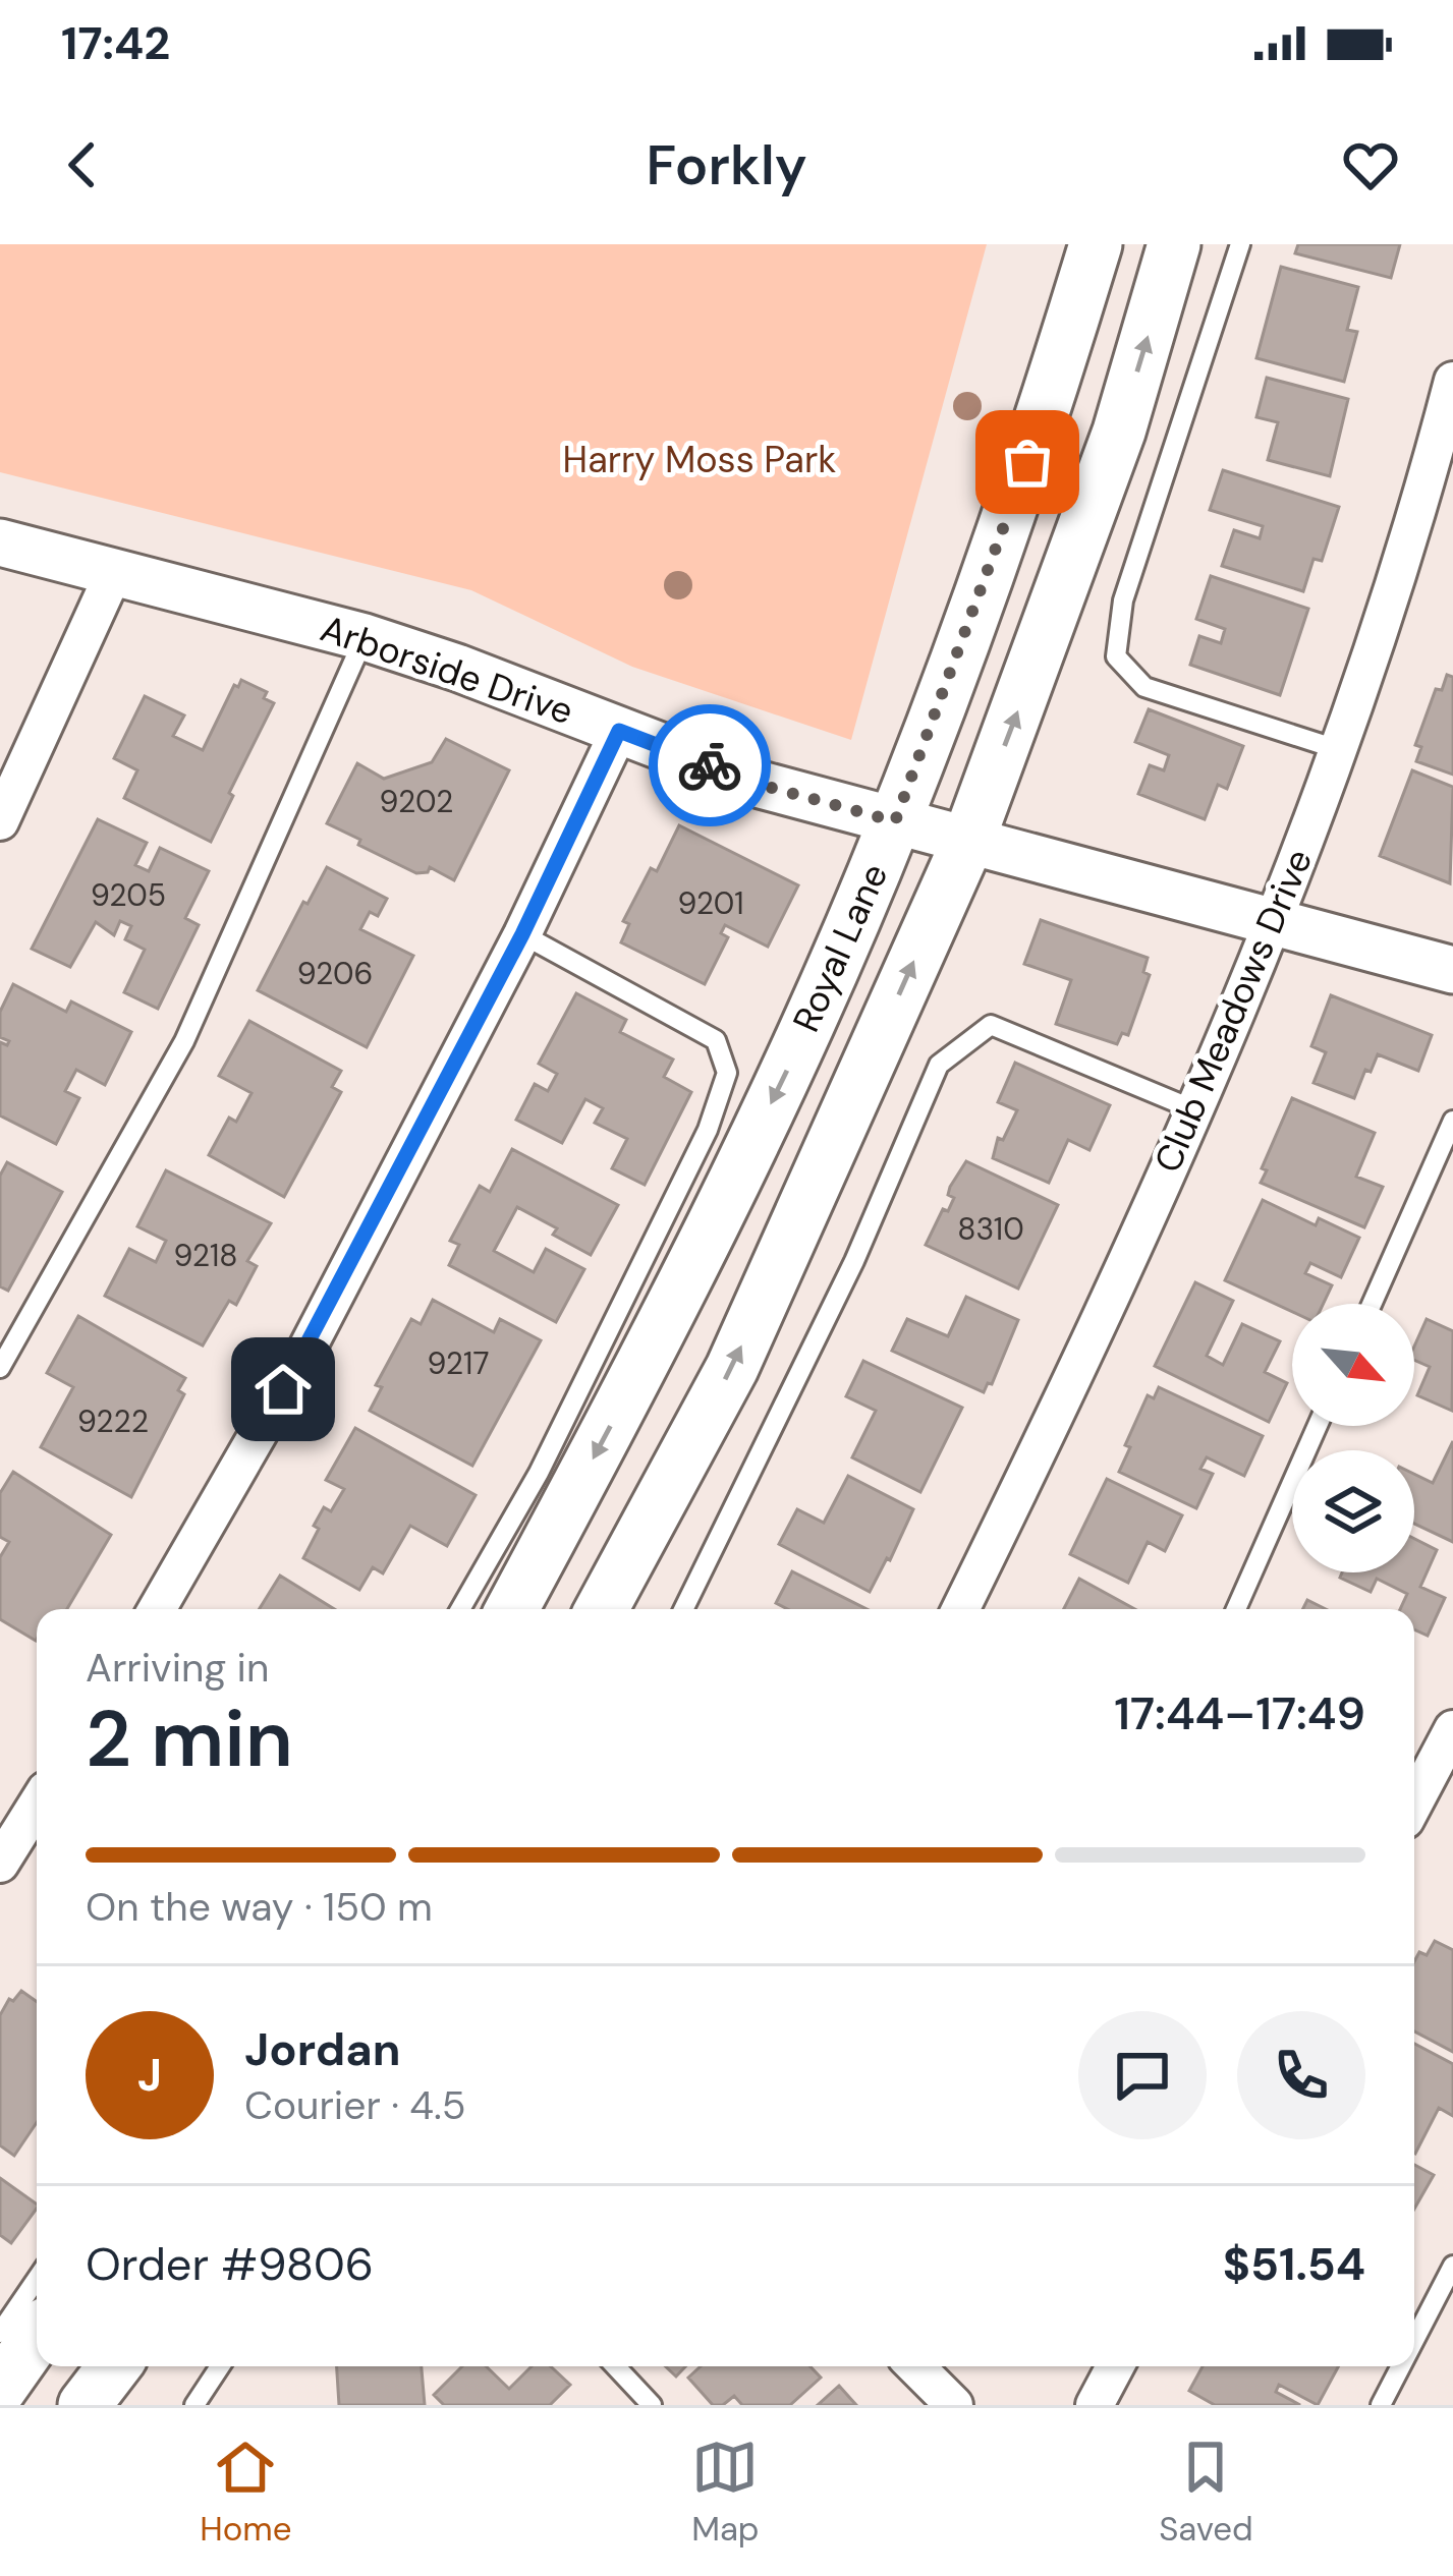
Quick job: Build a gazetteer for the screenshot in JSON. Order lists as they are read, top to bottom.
{
  "streets": {
    "main road": ["Royal Lane"],
    "street": ["Arborside Drive", "Club Meadows Drive"]
  },
  "crossings": [
    ["Arborside Drive", "Royal Lane"],
    ["Arborside Drive", "Club Meadows Drive"]
  ],
  "parks": ["Harry Moss Park"],
  "house_numbers": [
    "9202",
    "9205",
    "9201",
    "9206",
    "8310",
    "9218",
    "9217",
    "9222"
  ],
  "north": "bottom right",
  "page": {
    "status": "17:42",
    "header": "Forkly",
    "heading": ["2 min", "Arriving in", "17:44–17:49"],
    "panel": [
      "Jordan",
      "Courier · 4.5",
      "Order #9806",
      "$51.54"
    ],
    "bar": "On the way · 150 m",
    "round": "J",
    "tabs": ["Home", "Map", "Saved"]
  }
}
